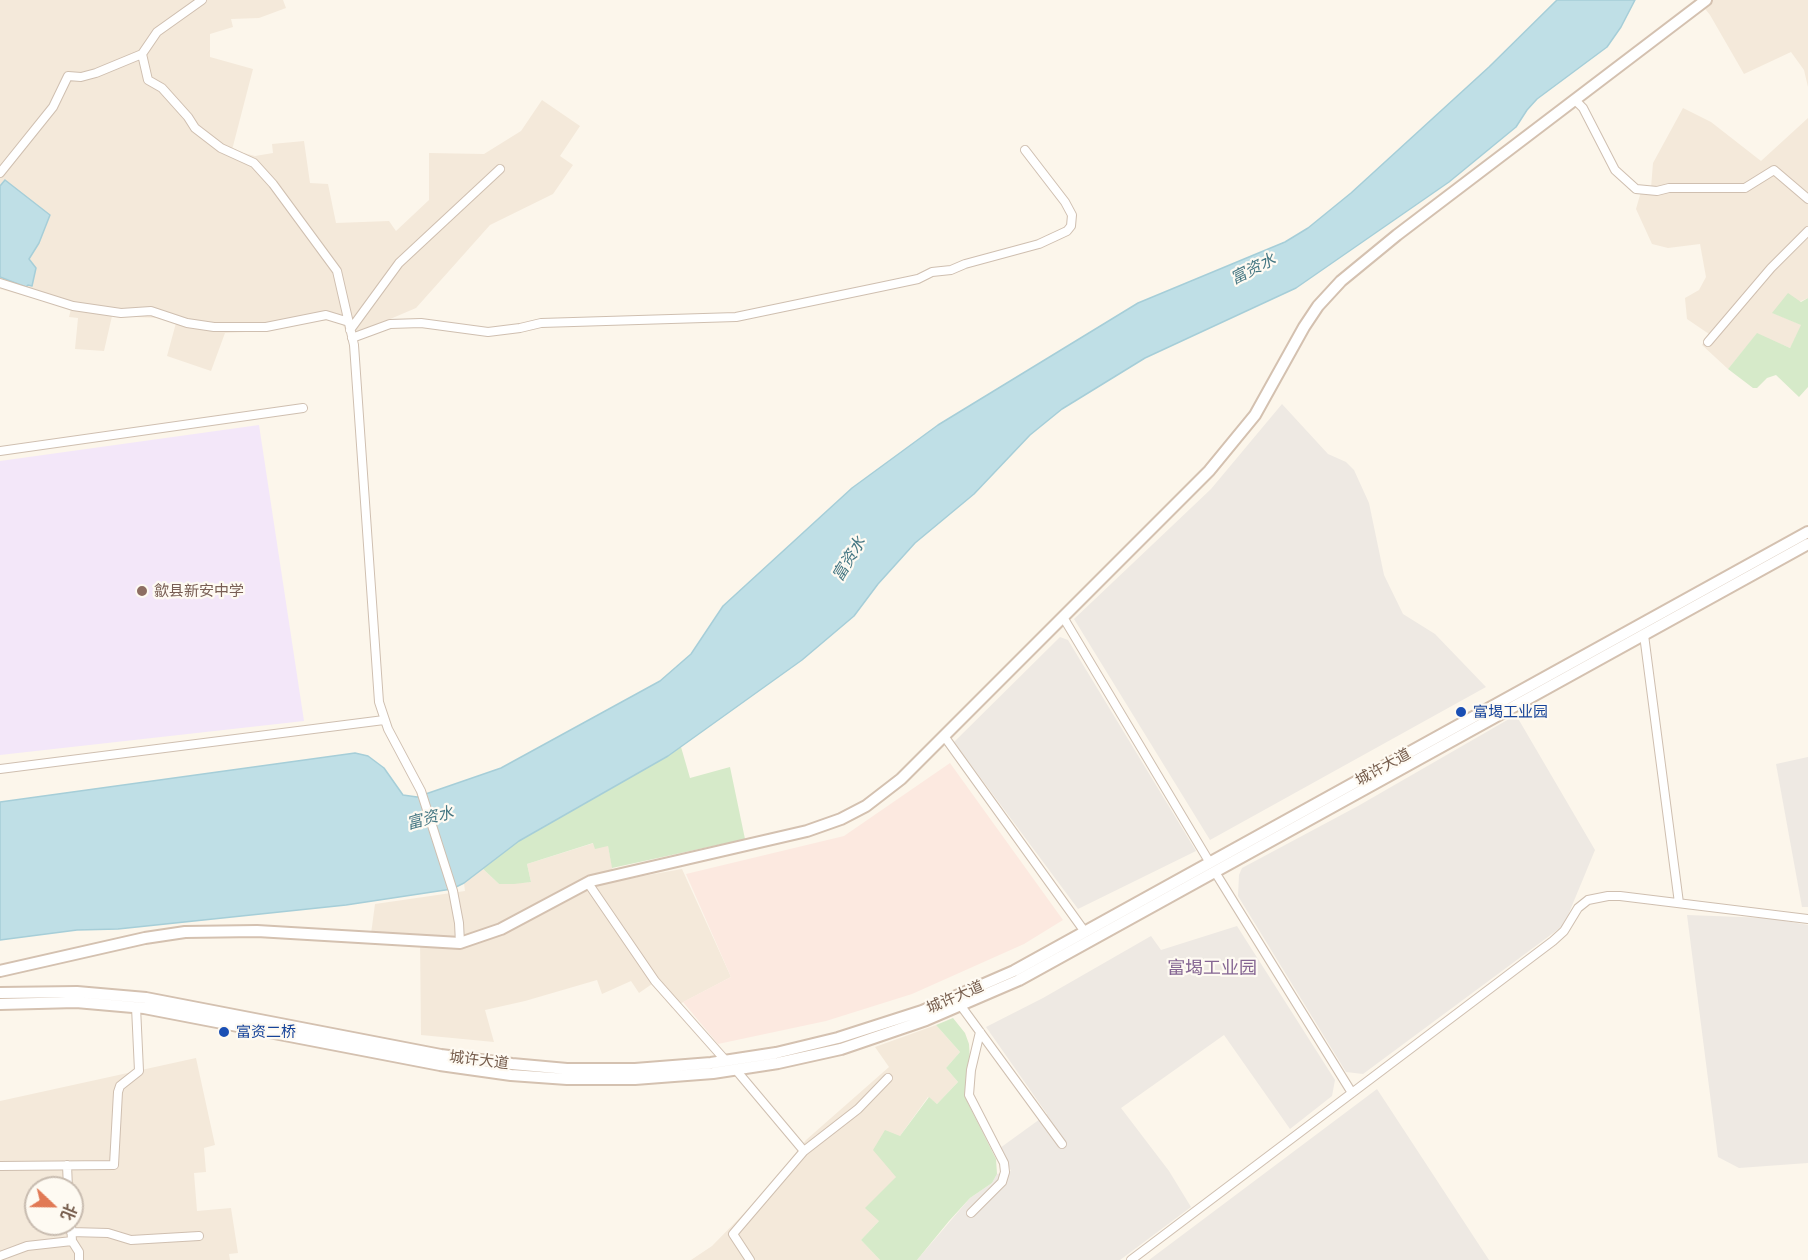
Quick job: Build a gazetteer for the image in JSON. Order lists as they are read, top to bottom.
{
  "streets": {
    "main road": ["城许大道"]
  },
  "districts": ["富堨工业园"],
  "water": ["富资水"],
  "places": ["歙县新安中学", "富堨工业园", "富资二桥"],
  "north": "right"
}
